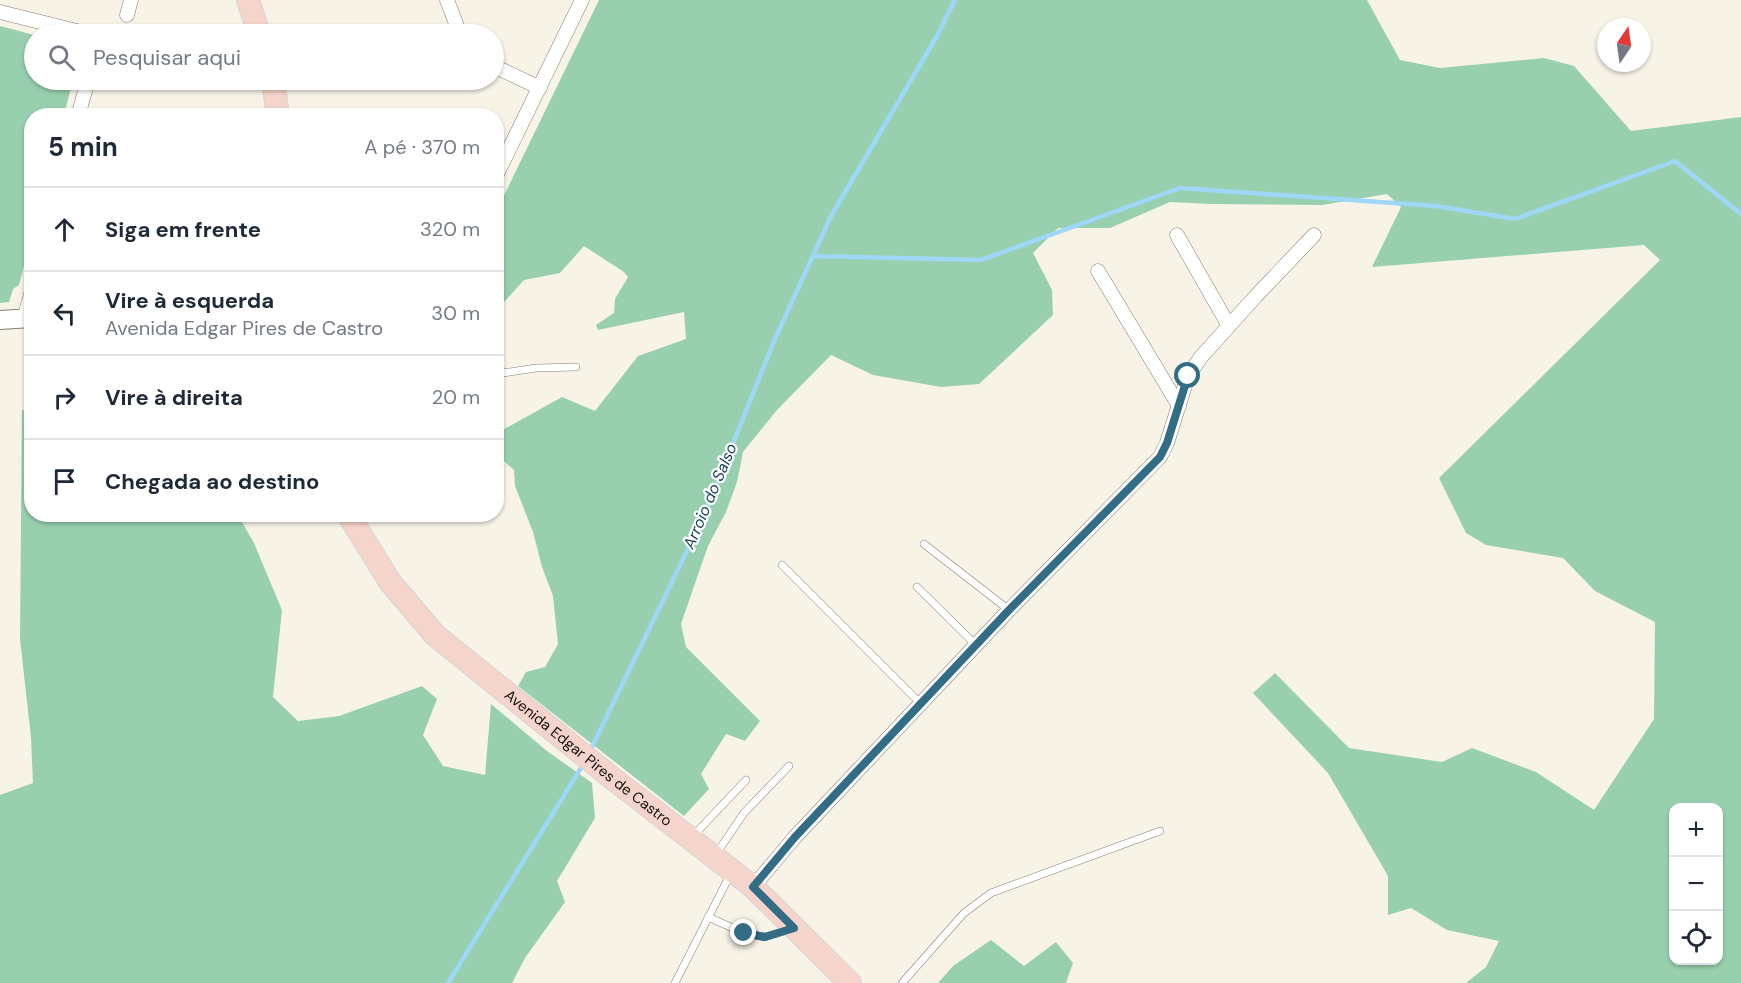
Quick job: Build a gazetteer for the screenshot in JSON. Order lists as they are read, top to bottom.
{
  "streets": {
    "main road": ["Avenida Edgar Pires de Castro"]
  },
  "water": ["Arroio do Salso"],
  "north": "top",
  "page": {
    "search": "Pesquisar aqui",
    "heading": ["5 min", "A pé · 370 m"],
    "list": [
      ["Siga em frente", "320 m"],
      ["Vire à esquerda", "Avenida Edgar Pires de Castro", "30 m"],
      ["Vire à direita", "20 m"],
      "Chegada ao destino"
    ],
    "map_buttons": ["+", "−"]
  }
}
